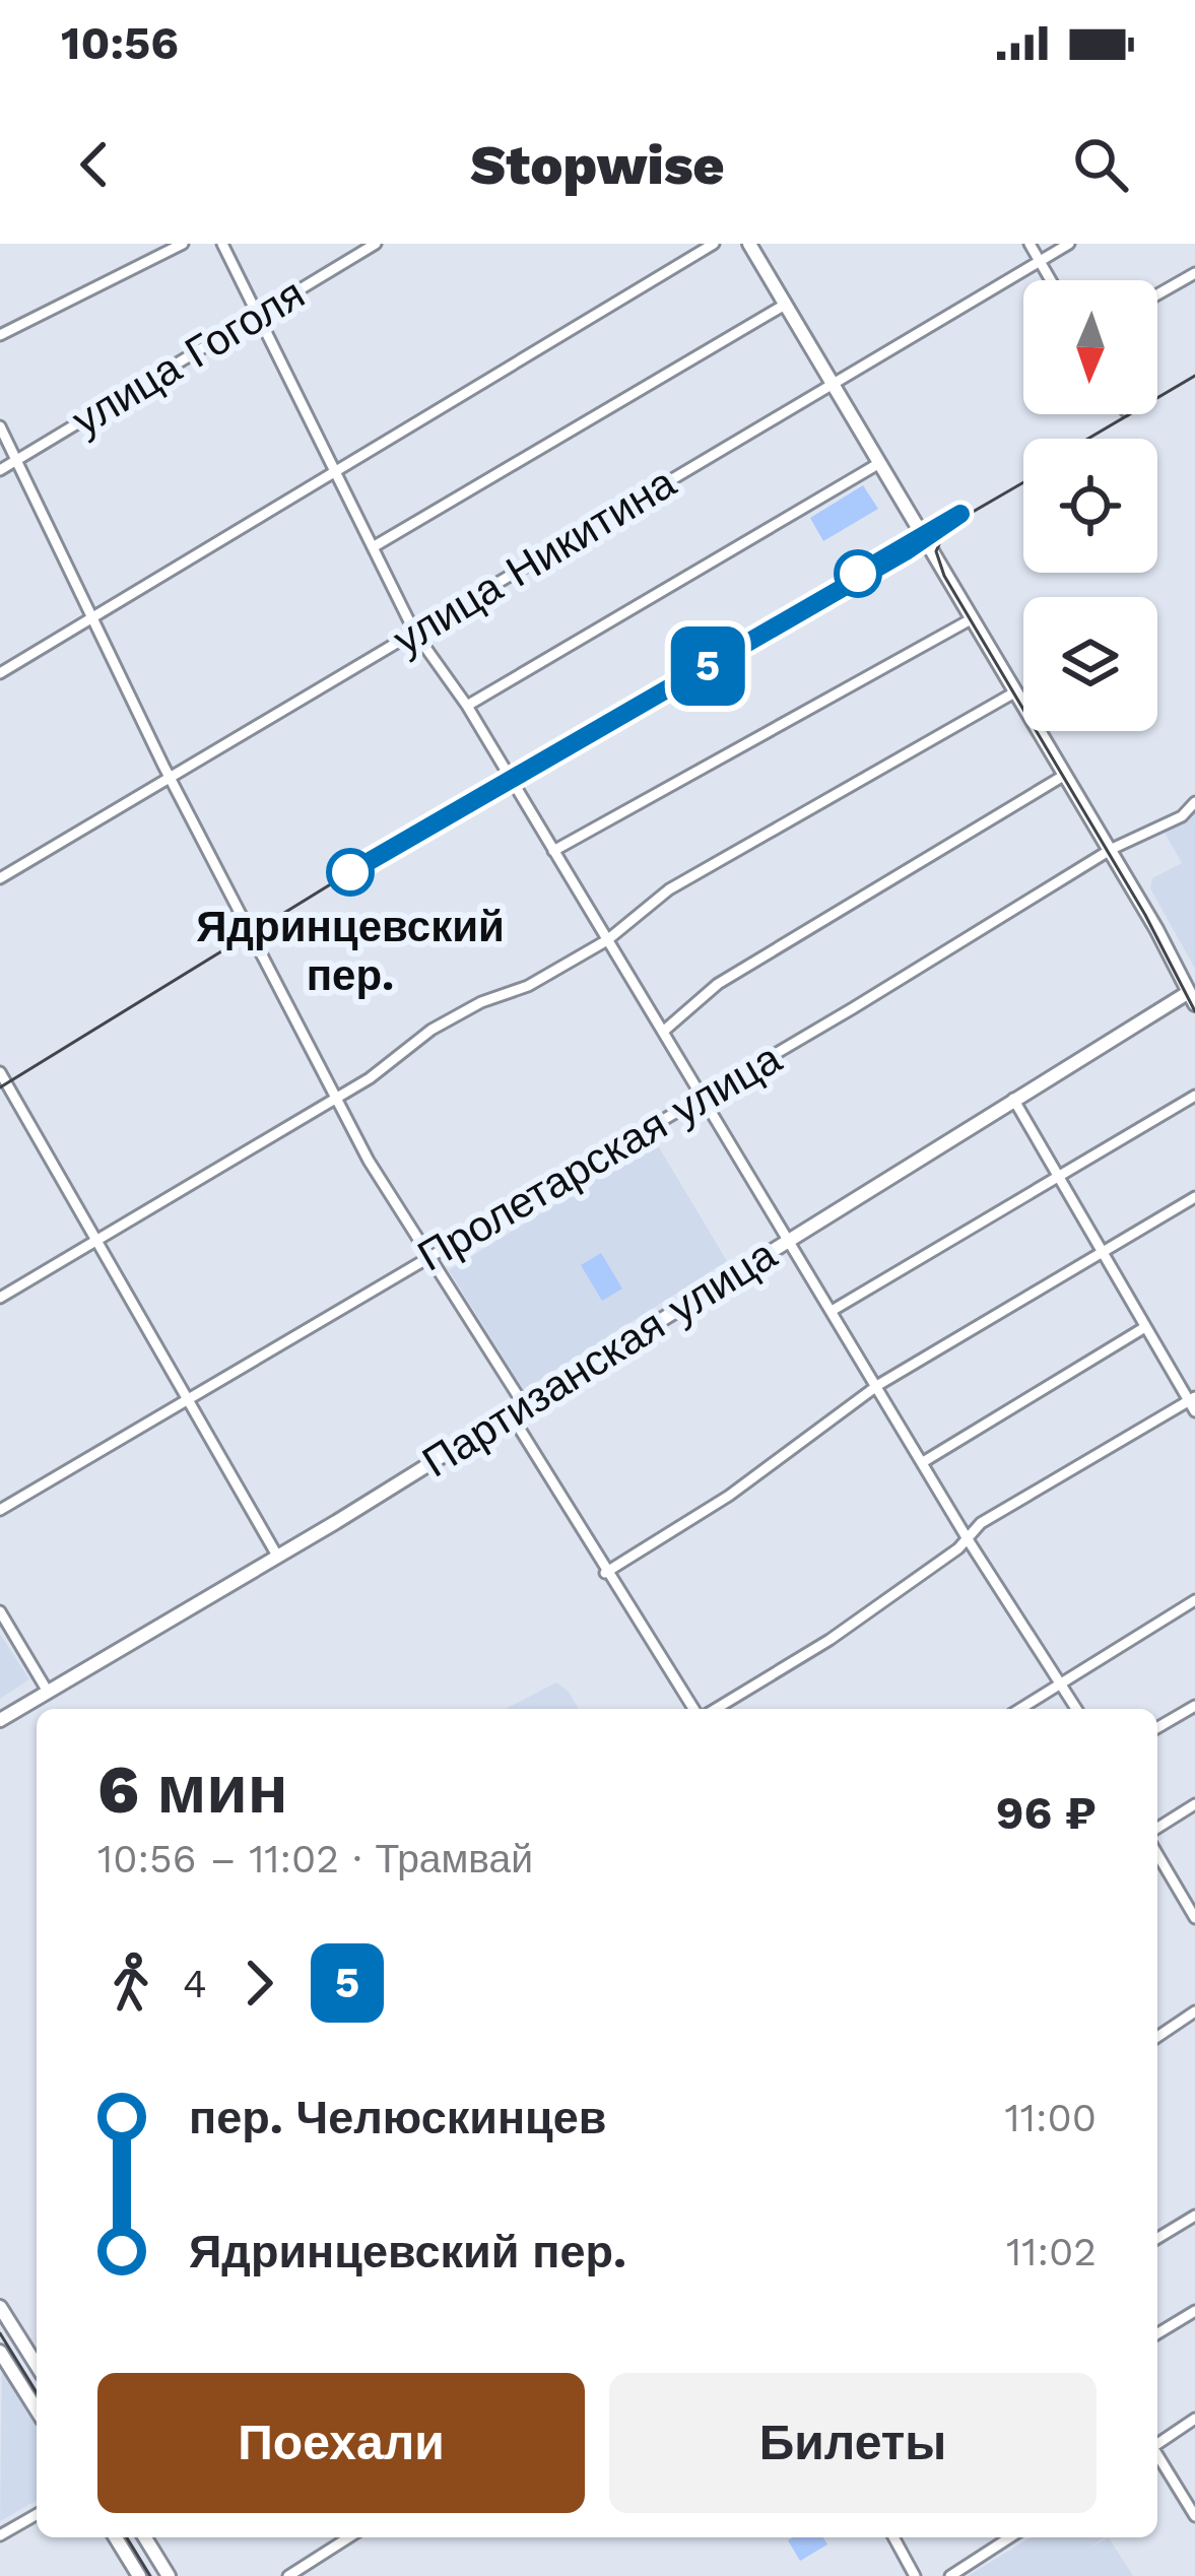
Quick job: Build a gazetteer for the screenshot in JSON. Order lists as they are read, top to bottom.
{
  "streets": {
    "main road": ["Партизанская улица"],
    "street": ["улица Гоголя", "улица Никитина", "Пролетарская улица"]
  },
  "places": ["Ядринцевский пер."],
  "lines": ["tram line 5"],
  "north": "bottom",
  "page": {
    "status": "10:56",
    "header": "Stopwise",
    "on_map": "5",
    "heading": ["6 мин", "10:56 – 11:02 · Трамвай", "96 ₽"],
    "legs": ["4", "5"],
    "list": [
      {
        "name": "пер. Челюскинцев",
        "value": "11:00"
      },
      {
        "name": "Ядринцевский пер.",
        "value": "11:02"
      }
    ],
    "buttons": ["Поехали", "Билеты"]
  }
}
